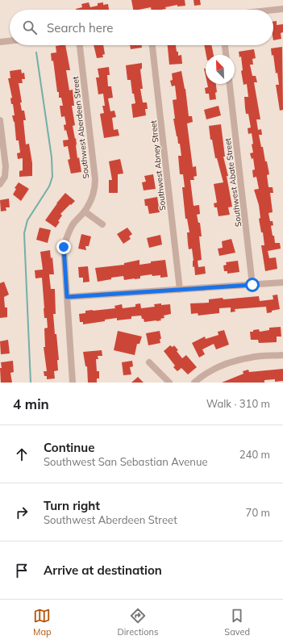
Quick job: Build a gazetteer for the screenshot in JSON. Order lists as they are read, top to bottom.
{
  "streets": {
    "street": ["Southwest Aberdeen Street", "Southwest Abney Street", "Southwest Abate Street"]
  },
  "north": "top left",
  "page": {
    "search": "Search here",
    "heading": ["4 min", "Walk · 310 m"],
    "list": [
      ["Continue", "Southwest San Sebastian Avenue", "240 m"],
      ["Turn right", "Southwest Aberdeen Street", "70 m"],
      "Arrive at destination"
    ],
    "nav": ["Map", "Directions", "Saved"]
  }
}
